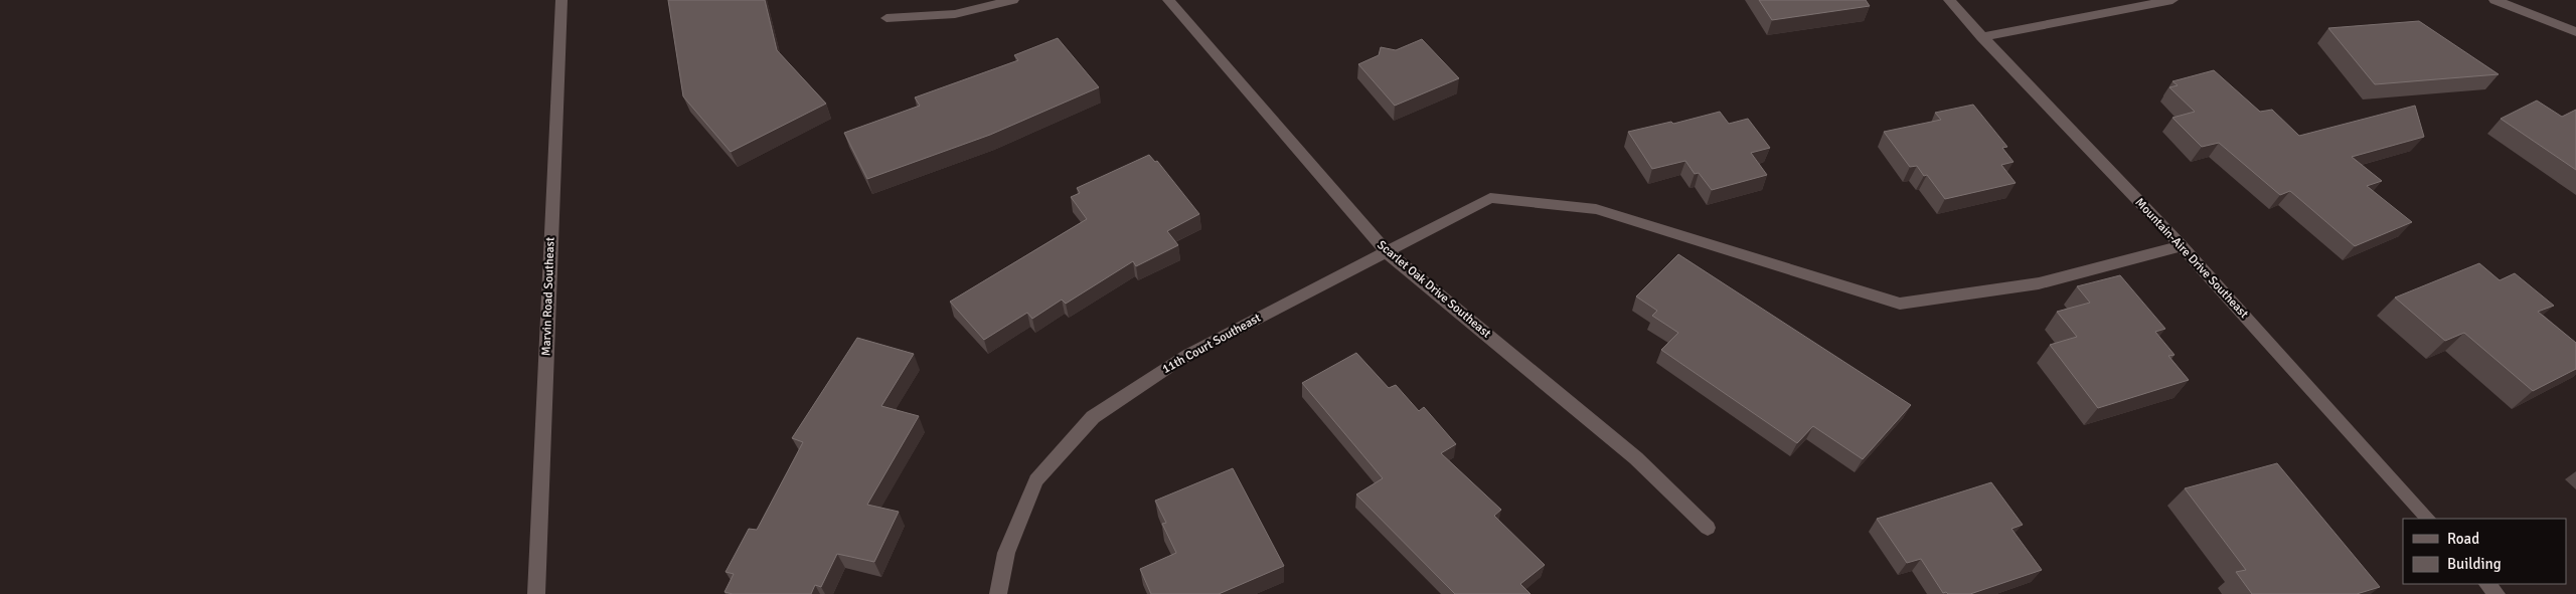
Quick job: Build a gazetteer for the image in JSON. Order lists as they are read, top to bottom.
{
  "streets": {
    "street": [
      "Mountain-Aire Drive Southeast",
      "Scarlet Oak Drive Southeast",
      "Marvin Road Southeast",
      "11th Court Southeast"
    ]
  },
  "crossings": [
    ["Mountain-Aire Drive Southeast", "11th Court Southeast"],
    ["Scarlet Oak Drive Southeast", "11th Court Southeast"]
  ],
  "legend": ["Road", "Building"]
}
